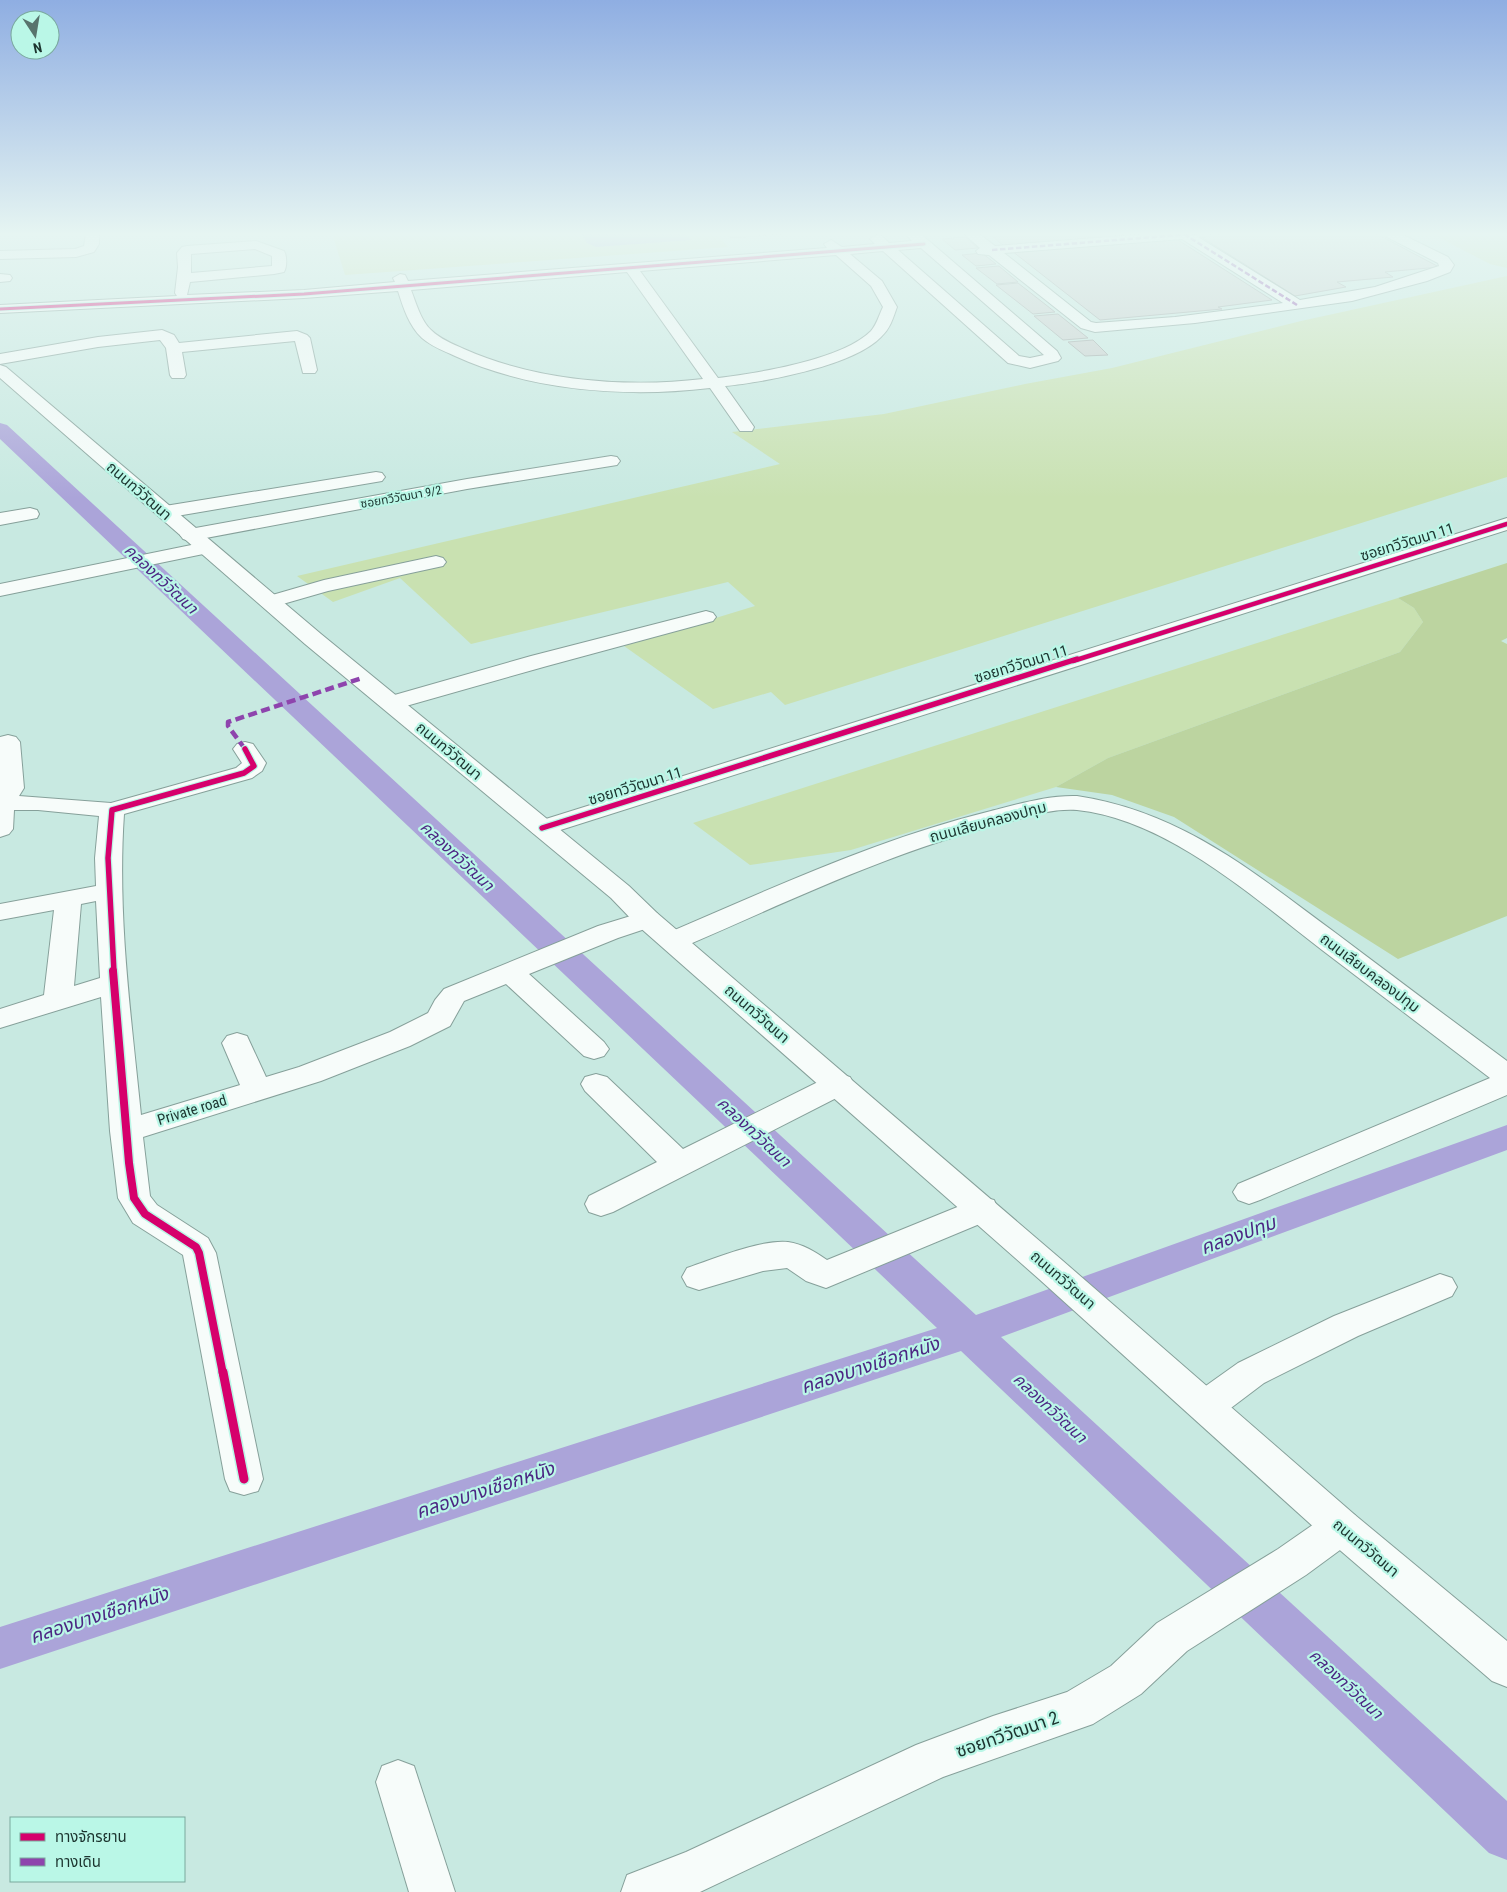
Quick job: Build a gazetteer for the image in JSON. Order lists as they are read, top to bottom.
{
  "streets": {
    "street": [
      "ถนนทวีวัฒนา",
      "ซอยทวีวัฒนา 9/2",
      "ซอยทวีวัฒนา 11",
      "ถนนเลียบคลองปทุม",
      "Private road",
      "ซอยทวีวัฒนา 2"
    ]
  },
  "crossings": [
    ["ถนนทวีวัฒนา", "ซอยทวีวัฒนา 9/2"],
    ["ถนนทวีวัฒนา", "ซอยทวีวัฒนา 11"],
    ["ถนนทวีวัฒนา", "ถนนเลียบคลองปทุม"],
    ["ถนนทวีวัฒนา", "Private road"],
    ["ถนนทวีวัฒนา", "ซอยทวีวัฒนา 2"]
  ],
  "water": ["คลองทวีวัฒนา", "คลองปทุม", "คลองบางเชือกหนัง"],
  "legend": ["ทางจักรยาน", "ทางเดิน"],
  "north": "bottom"
}
